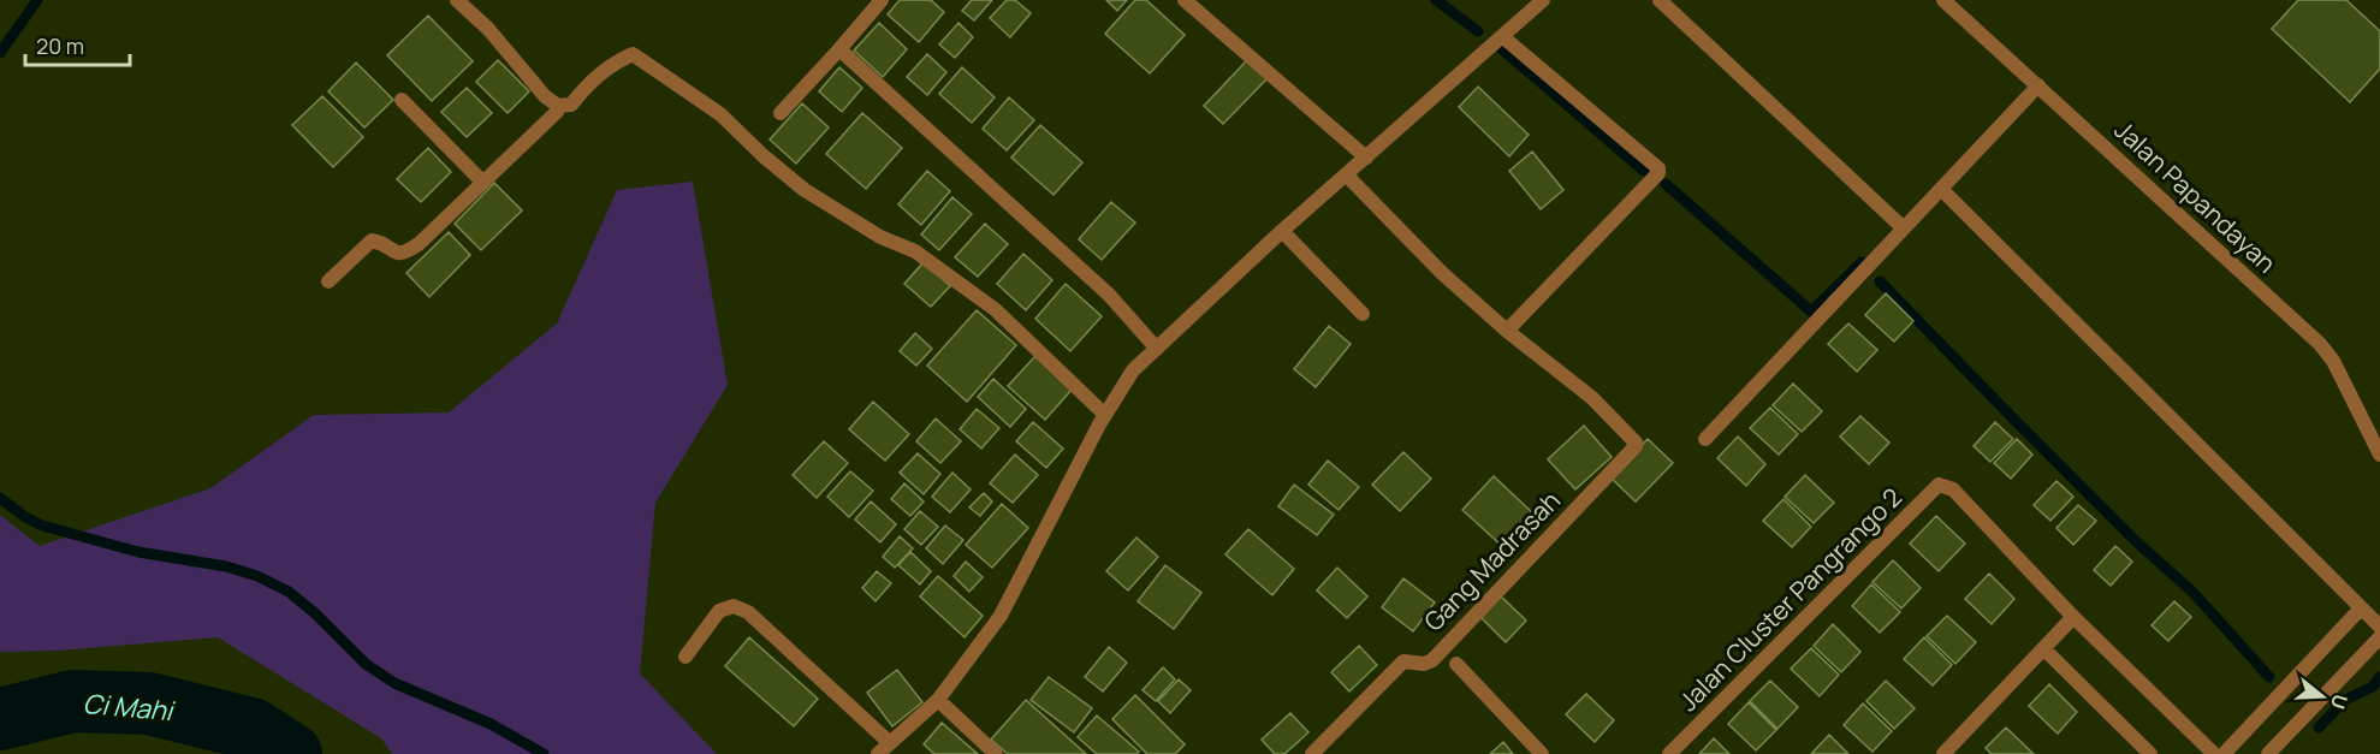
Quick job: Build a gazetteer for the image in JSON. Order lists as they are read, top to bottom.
{
  "streets": {
    "street": ["Jalan Papandayan", "Gang Madrasah", "Jalan Cluster Pangrango 2"]
  },
  "water": ["Ci Mahi"],
  "scale_bar": "20 m",
  "north": "right"
}
